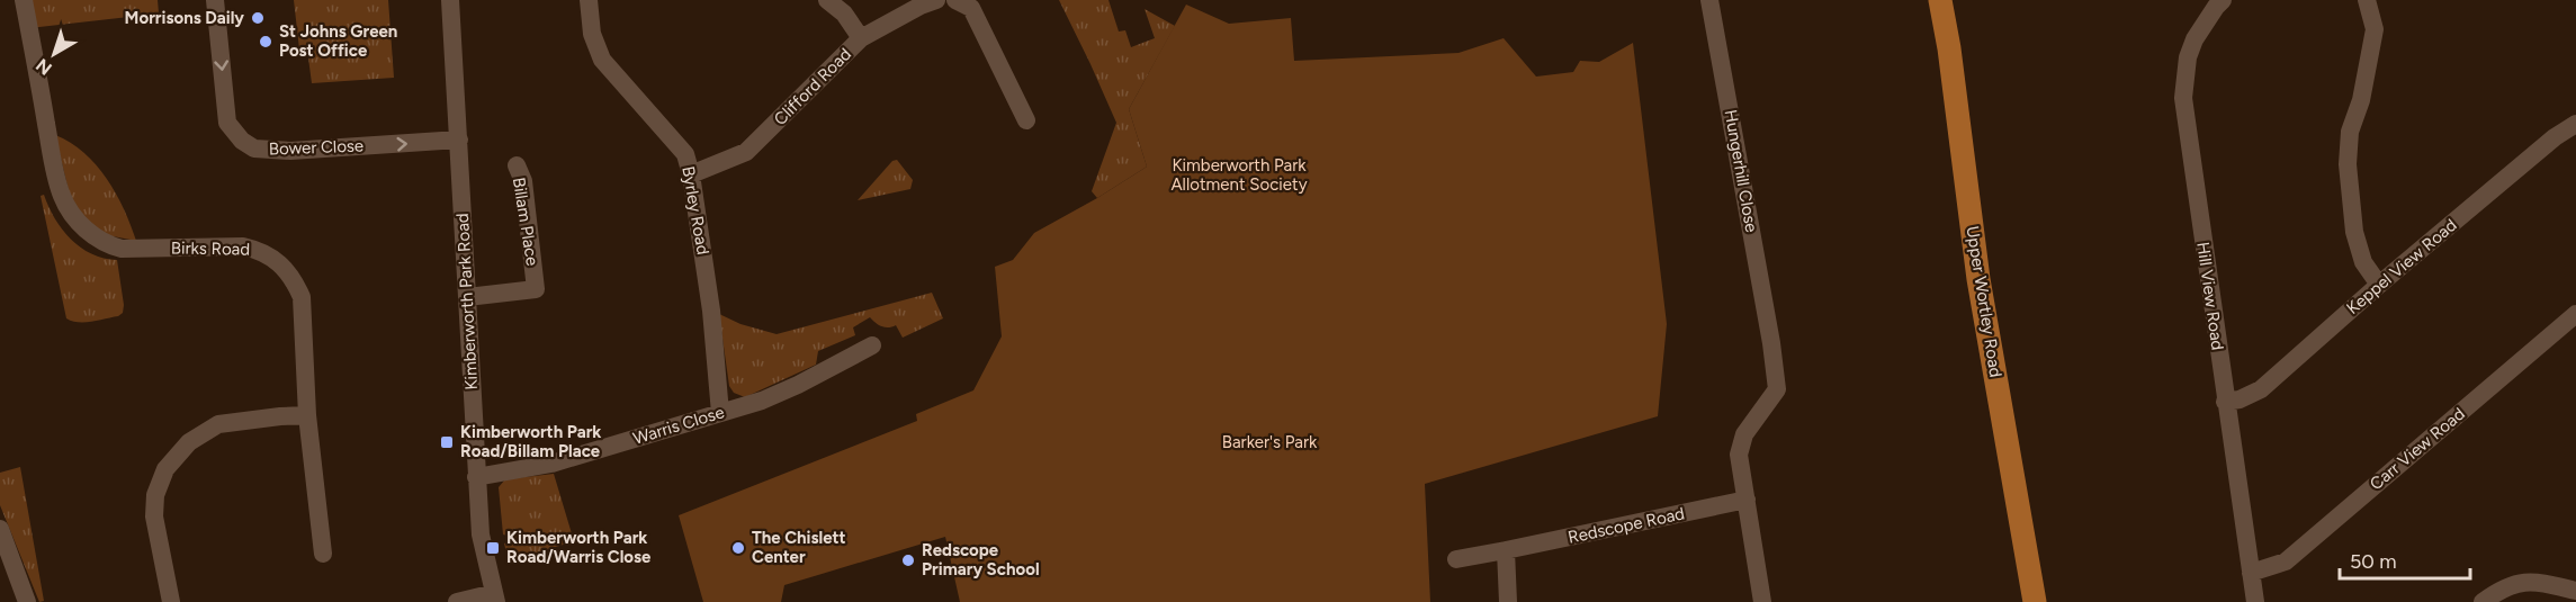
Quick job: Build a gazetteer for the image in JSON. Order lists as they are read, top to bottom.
{
  "streets": {
    "main road": ["Upper Wortley Road"],
    "street": [
      "Clifford Road",
      "Bower Close",
      "Hungerhill Close",
      "Byrley Road",
      "Billam Place",
      "Birks Road",
      "Keppel View Road",
      "Hill View Road",
      "Kimberworth Park Road",
      "Warris Close",
      "Carr View Road",
      "Redscope Road"
    ]
  },
  "crossings": [
    ["Clifford Road", "Byrley Road"],
    ["Bower Close", "Kimberworth Park Road"],
    ["Hungerhill Close", "Redscope Road"],
    ["Byrley Road", "Warris Close"],
    ["Billam Place", "Kimberworth Park Road"],
    ["Keppel View Road", "Hill View Road"],
    ["Hill View Road", "Carr View Road"],
    ["Kimberworth Park Road", "Warris Close"]
  ],
  "parks": ["Kimberworth Park Allotment Society", "Barker's Park"],
  "places": {
    "other": [
      "Morrisons Daily",
      "St Johns Green Post Office",
      "The Chislett Center",
      "Redscope Primary School"
    ],
    "transit": ["Kimberworth Park Road/Billam Place", "Kimberworth Park Road/Warris Close"]
  },
  "scale_bar": "50 m",
  "north": "bottom left"
}
